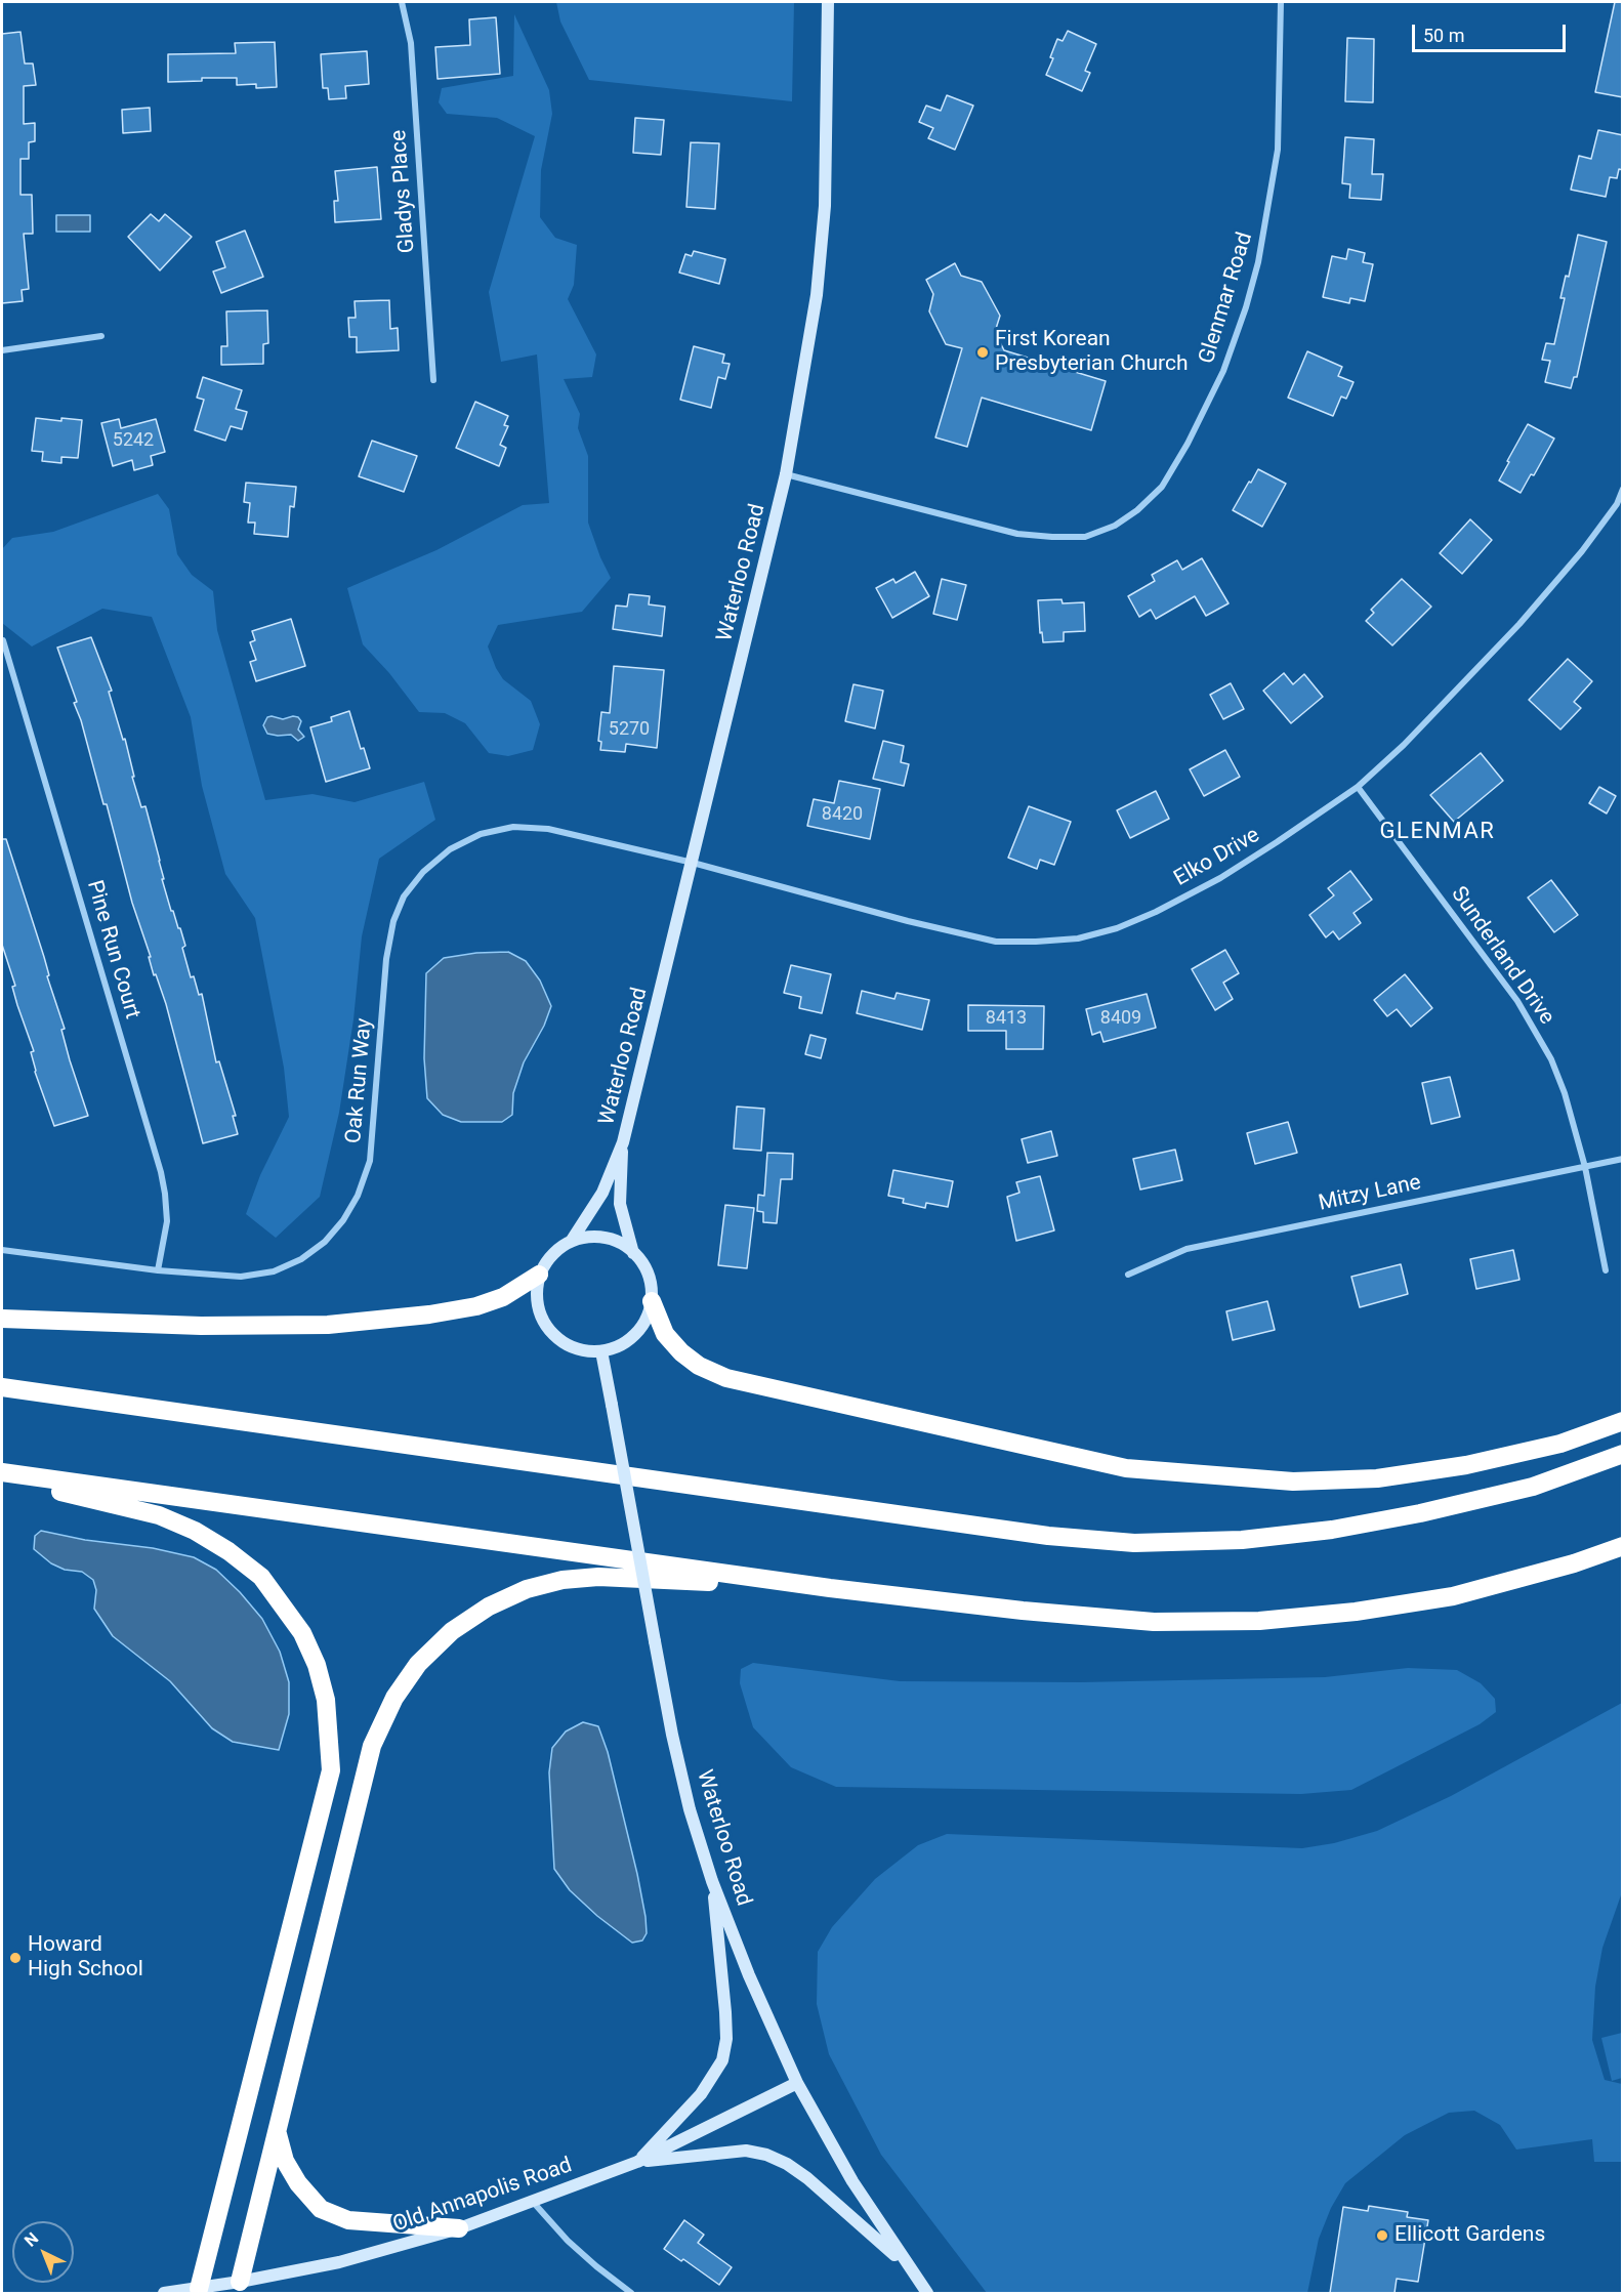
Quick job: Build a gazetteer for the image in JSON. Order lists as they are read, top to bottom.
{
  "streets": {
    "main road": ["Waterloo Road", "Old Annapolis Road"],
    "street": [
      "Gladys Place",
      "Glenmar Road",
      "Elko Drive",
      "Pine Run Court",
      "Sunderland Drive",
      "Oak Run Way",
      "Mitzy Lane"
    ]
  },
  "crossings": [
    ["Glenmar Road", "Waterloo Road"],
    ["Waterloo Road", "Elko Drive"],
    ["Waterloo Road", "Oak Run Way"],
    ["Waterloo Road", "Old Annapolis Road"],
    ["Elko Drive", "Sunderland Drive"],
    ["Elko Drive", "Oak Run Way"],
    ["Pine Run Court", "Oak Run Way"],
    ["Sunderland Drive", "Mitzy Lane"]
  ],
  "districts": ["GLENMAR"],
  "places": ["First Korean Presbyterian Church", "Howard High School", "Ellicott Gardens"],
  "house_numbers": [
    "5242",
    "5270",
    "8420",
    "8413",
    "8409"
  ],
  "scale_bar": "50 m",
  "north": "top left"
}
